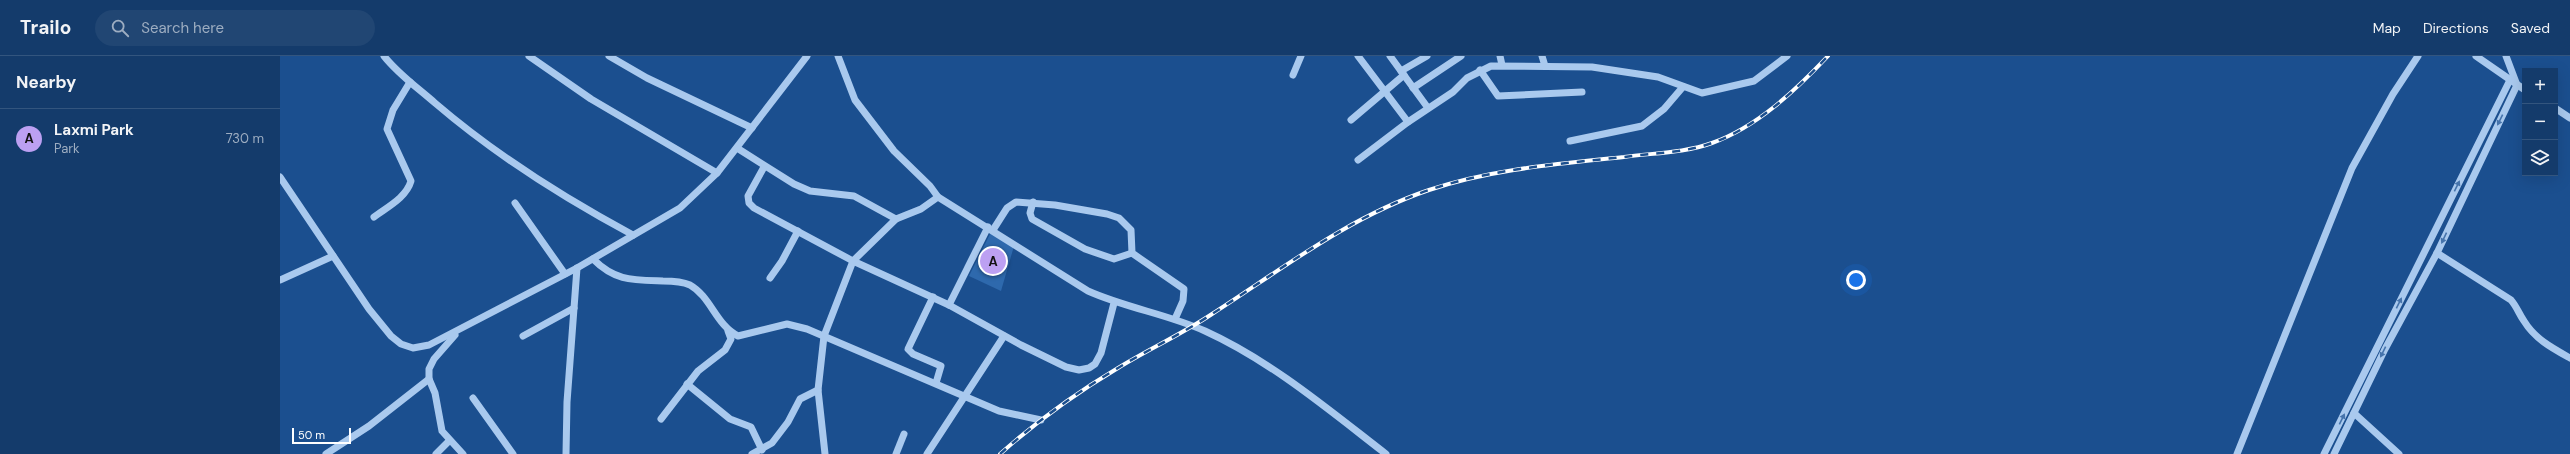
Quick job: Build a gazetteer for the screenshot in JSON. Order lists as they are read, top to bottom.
{
  "scale_bar": "50 m",
  "page": {
    "header": "Trailo",
    "search": "Search here",
    "nav": ["Map", "Directions", "Saved"],
    "heading": "Nearby",
    "map_buttons": ["+", "−"],
    "list": [
      {
        "mark": "A",
        "name": "Laxmi Park",
        "note": "Park",
        "value": "730 m"
      }
    ],
    "pins": "A",
    "scale": "50 m"
  }
}
